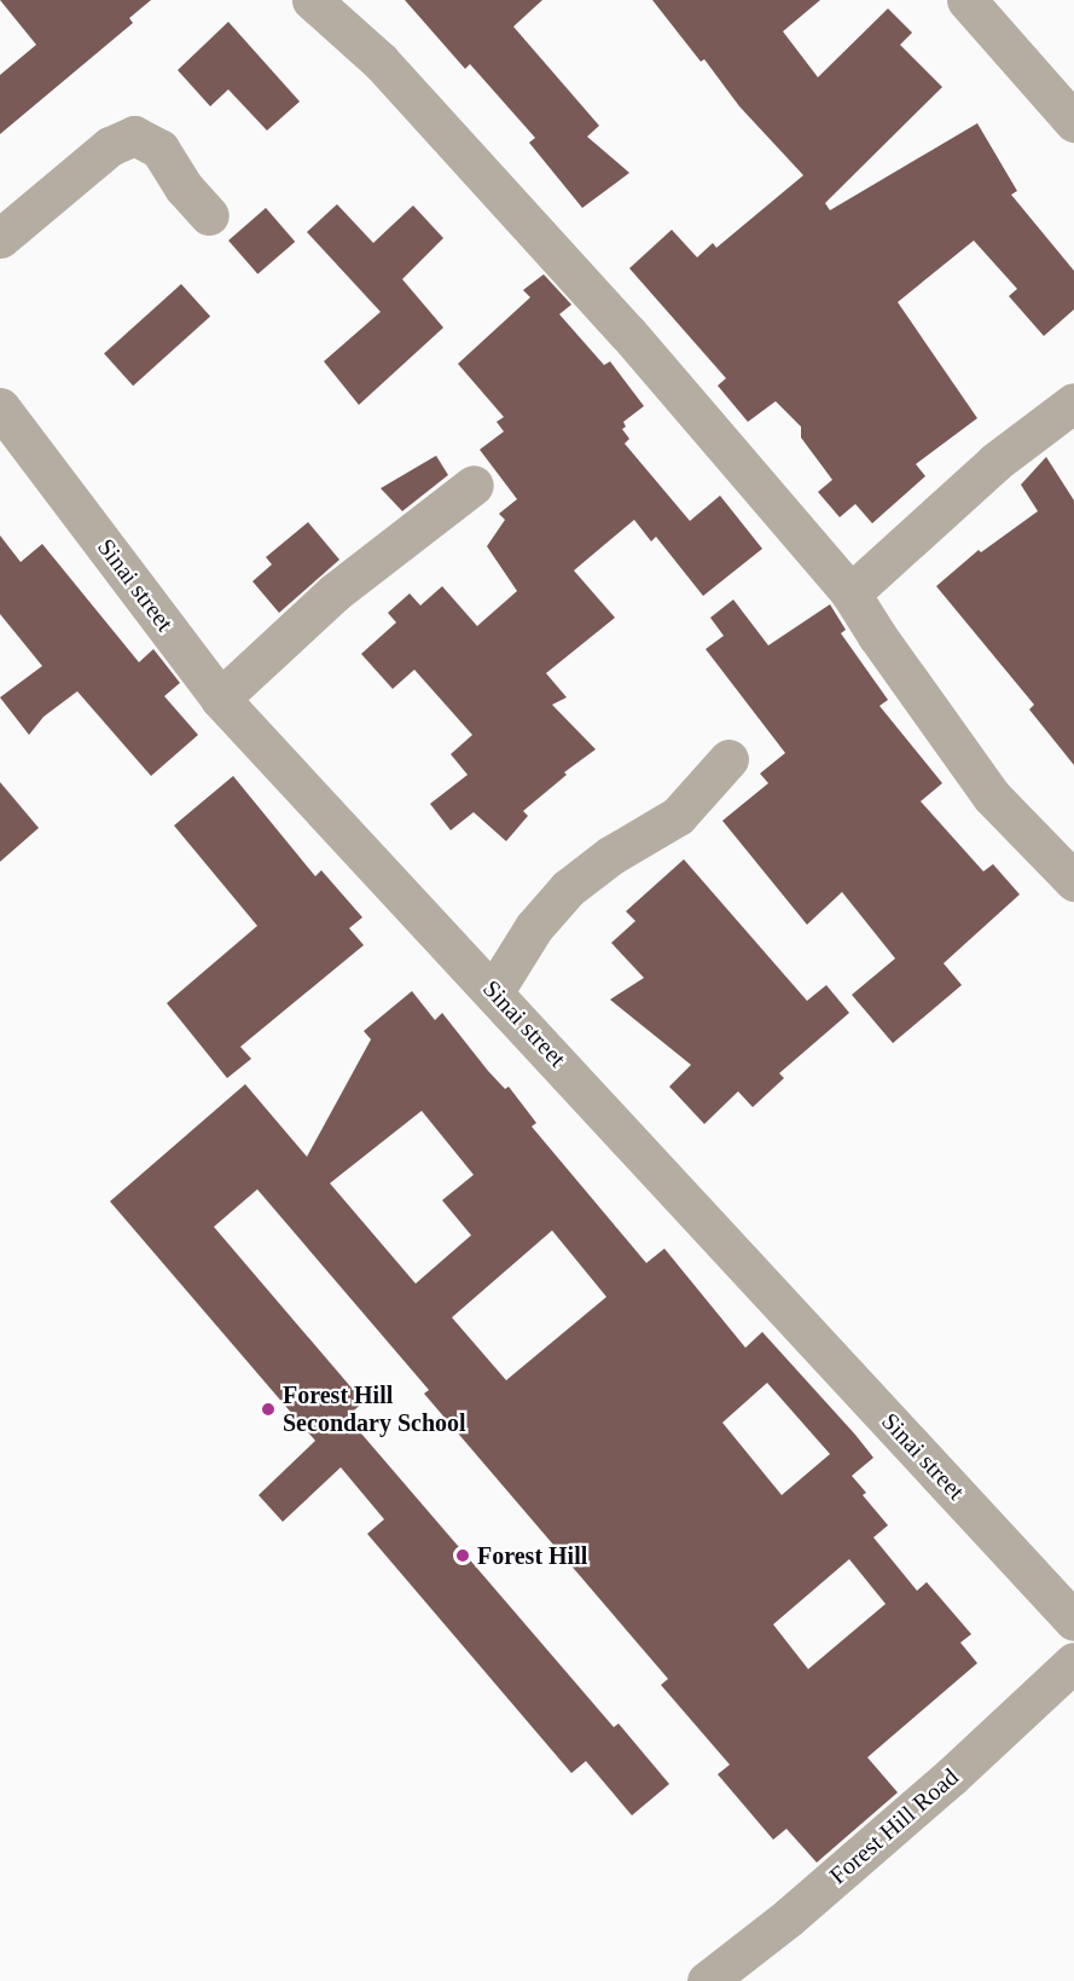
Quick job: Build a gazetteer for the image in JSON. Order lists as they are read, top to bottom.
{
  "streets": {
    "street": ["Sinai street", "Forest Hill Road"]
  },
  "places": ["Forest Hill Secondary School", "Forest Hill"]
}
